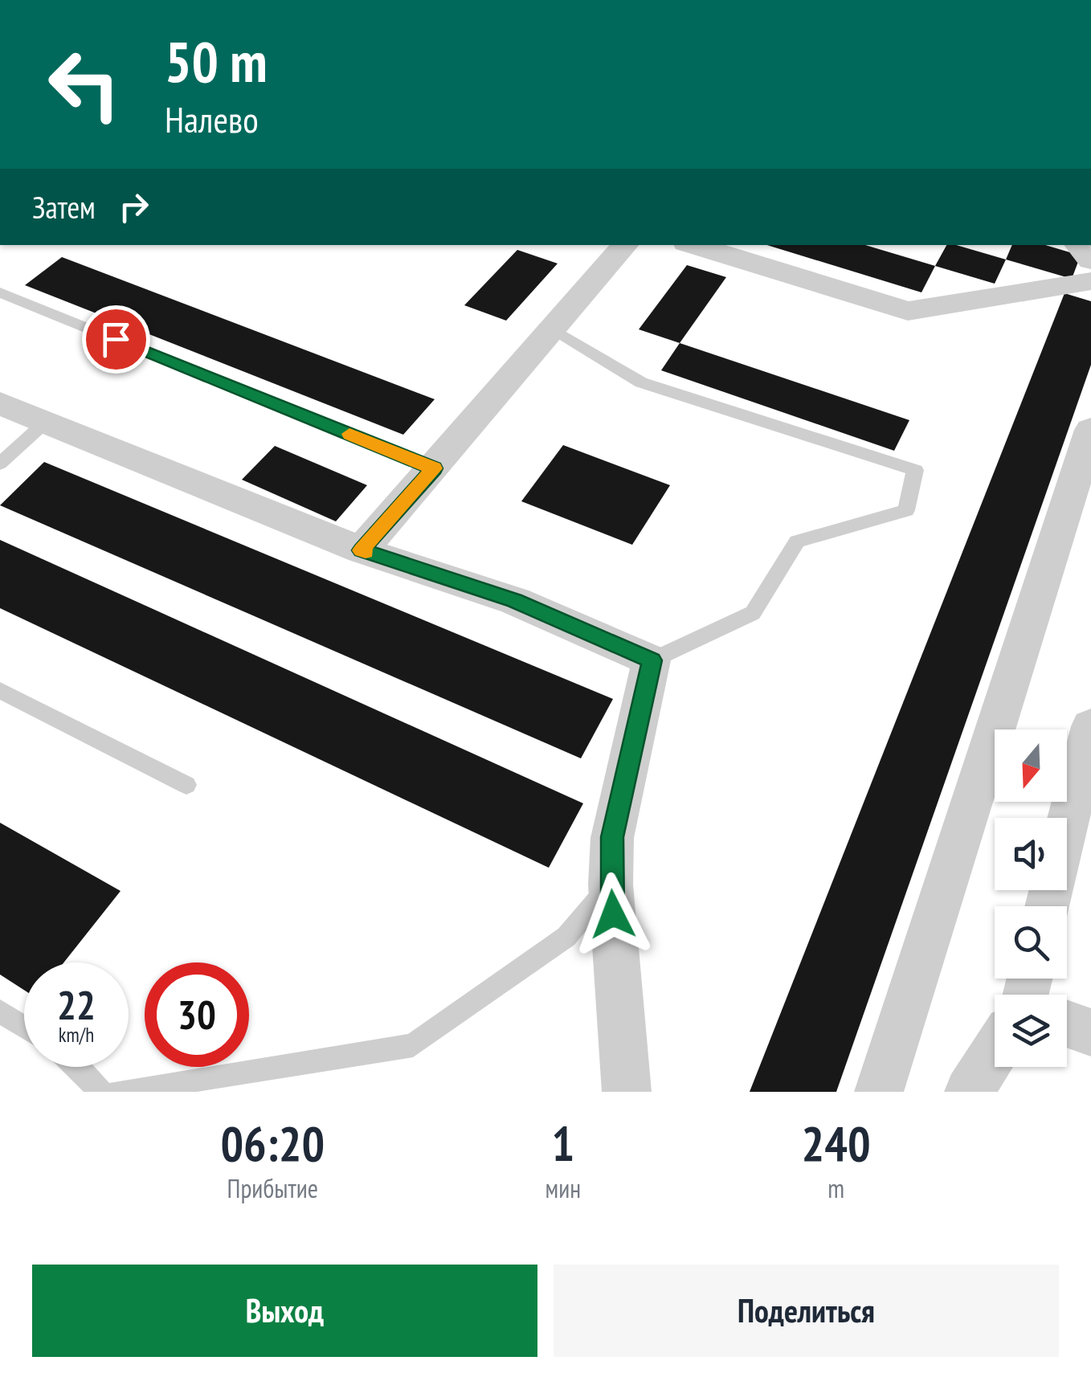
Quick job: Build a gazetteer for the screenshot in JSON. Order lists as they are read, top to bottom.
{
  "north": "bottom",
  "page": {
    "turn": ["50 m", "Налево"],
    "then": "Затем",
    "speed": "22 km/h",
    "limit": "30",
    "eta": [
      "06:20",
      "Прибытие",
      "1",
      "мин",
      "240",
      "m"
    ],
    "buttons": ["Выход", "Поделиться"]
  }
}
